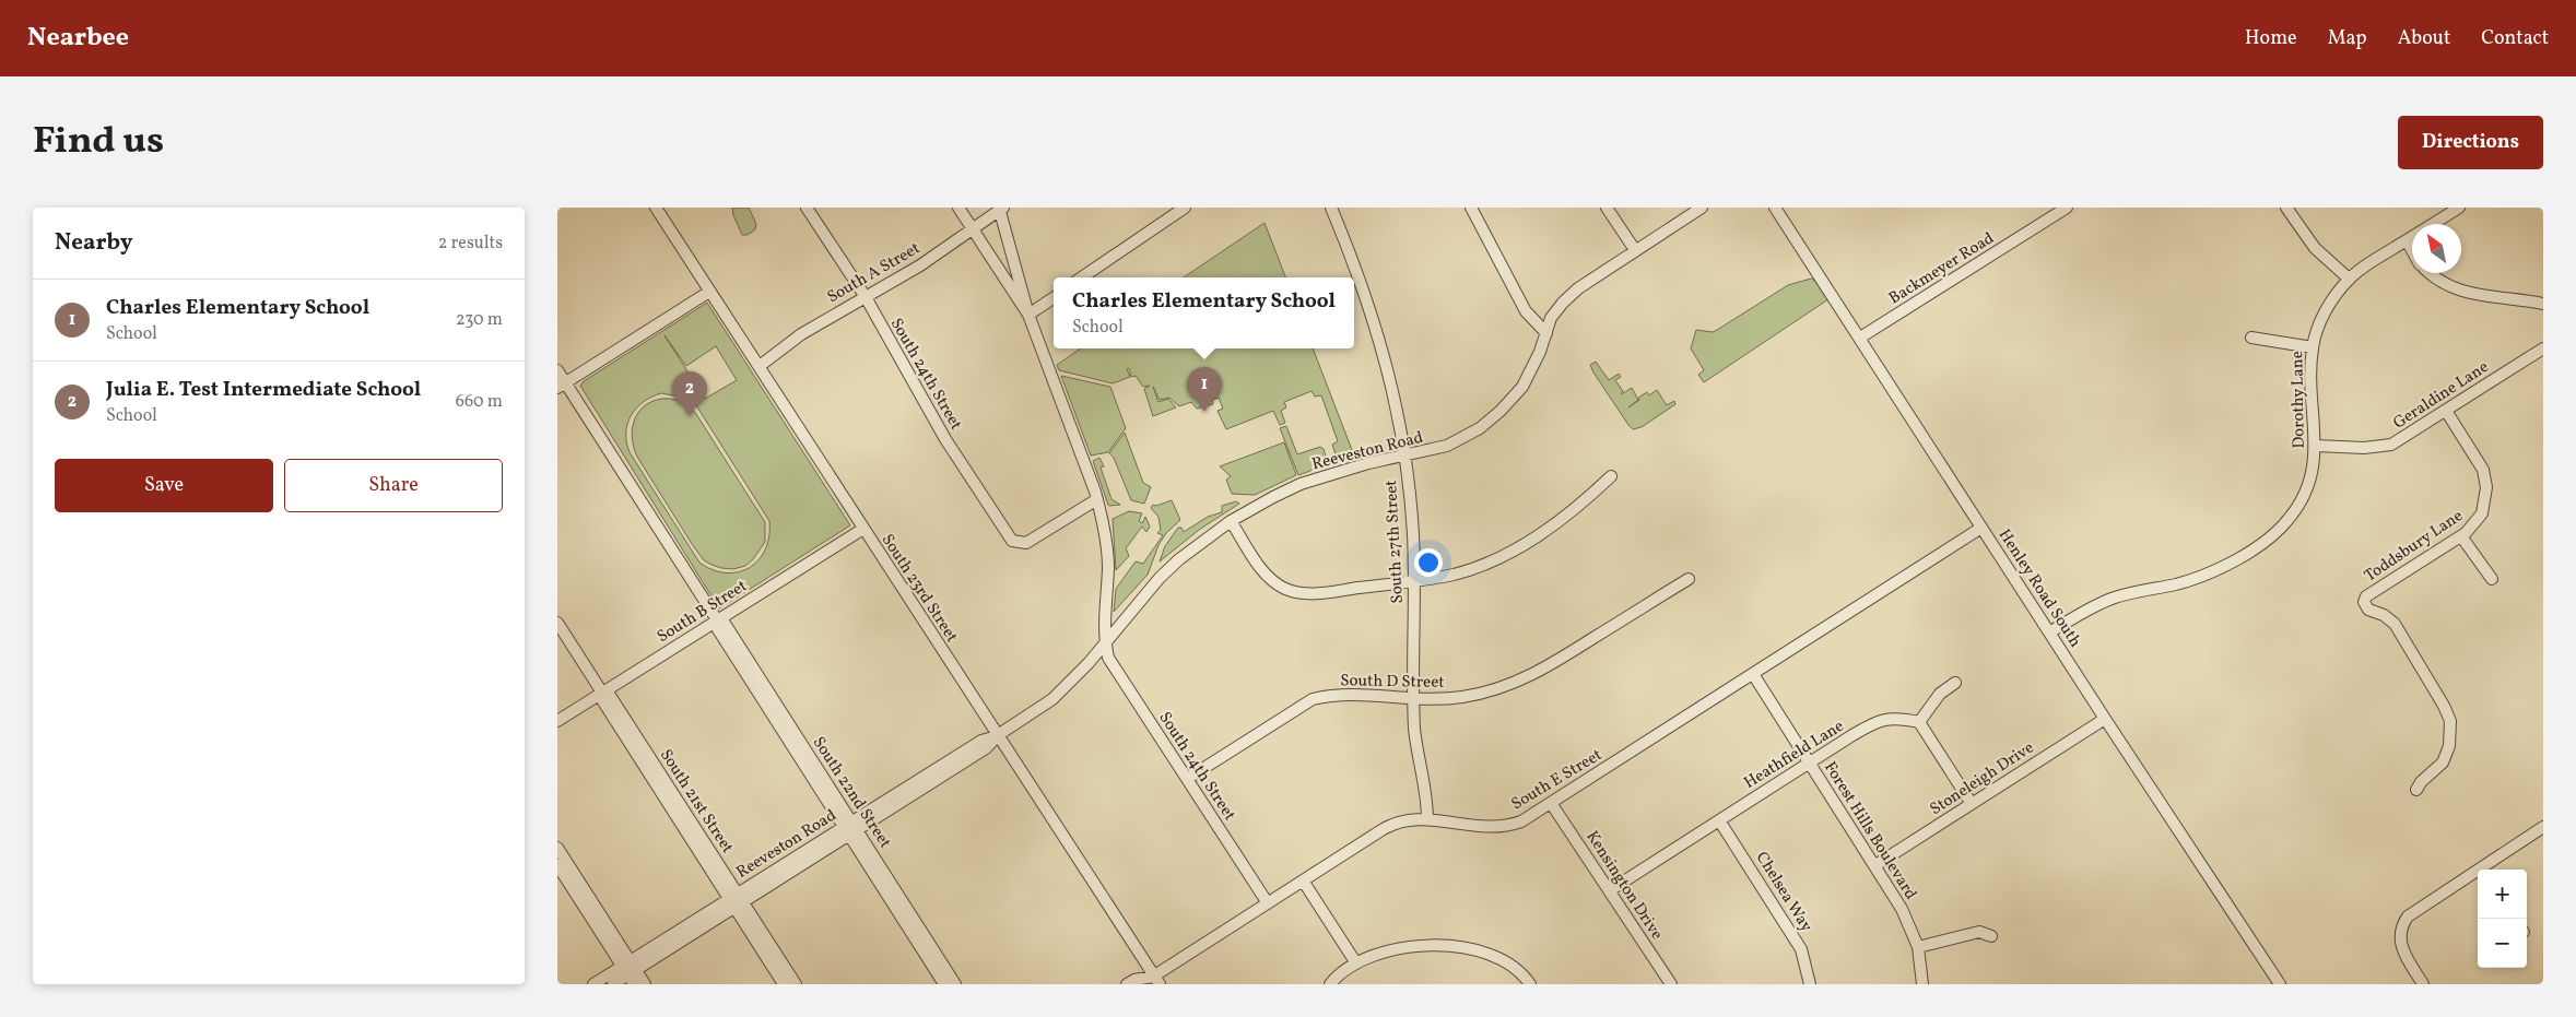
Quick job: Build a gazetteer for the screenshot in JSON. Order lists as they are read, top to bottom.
{
  "streets": {
    "street": [
      "Backmeyer Road",
      "South A Street",
      "South 24th Street",
      "Geraldine Lane",
      "Dorothy Lane",
      "Reeveston Road",
      "South 27th Street",
      "Toddsbury Lane",
      "South 23rd Street",
      "Henley Road South",
      "South B Street",
      "South D Street",
      "Heathfield Lane",
      "Stoneleigh Drive",
      "South E Street",
      "South 22nd Street",
      "South 21st Street",
      "Forest Hills Boulevard",
      "Kensington Drive",
      "Chelsea Way"
    ]
  },
  "crossings": [
    ["Backmeyer Road", "Henley Road South"],
    ["South A Street", "South 24th Street"],
    ["South A Street", "South 23rd Street"],
    ["South 24th Street", "Reeveston Road"],
    ["South 24th Street", "South D Street"],
    ["South 24th Street", "South E Street"],
    ["Geraldine Lane", "Dorothy Lane"],
    ["Geraldine Lane", "Toddsbury Lane"],
    ["Dorothy Lane", "Henley Road South"],
    ["Reeveston Road", "South 27th Street"],
    ["Reeveston Road", "South 23rd Street"],
    ["Reeveston Road", "South 22nd Street"],
    ["Reeveston Road", "South 21st Street"],
    ["South 27th Street", "South D Street"],
    ["South 27th Street", "South E Street"],
    ["South 23rd Street", "South B Street"],
    ["South 23rd Street", "South E Street"],
    ["Henley Road South", "Stoneleigh Drive"],
    ["Henley Road South", "South E Street"],
    ["South B Street", "South 22nd Street"],
    ["South B Street", "South 21st Street"],
    ["Heathfield Lane", "Forest Hills Boulevard"],
    ["Heathfield Lane", "Kensington Drive"],
    ["Heathfield Lane", "Chelsea Way"],
    ["Stoneleigh Drive", "Forest Hills Boulevard"],
    ["South E Street", "Forest Hills Boulevard"],
    ["South E Street", "Kensington Drive"]
  ],
  "north": "top left",
  "page": {
    "header": "Nearbee",
    "nav": [
      "Home",
      "Map",
      "About",
      "Contact"
    ],
    "title": "Find us",
    "buttons": [
      "Directions",
      ["Save", "Share"]
    ],
    "heading": ["Nearby", "2 results"],
    "popup": ["Charles Elementary School", "School"],
    "list": [
      {
        "mark": "1",
        "name": "Charles Elementary School",
        "note": "School",
        "value": "230 m"
      },
      {
        "mark": "2",
        "name": "Julia E. Test Intermediate School",
        "note": "School",
        "value": "660 m"
      }
    ],
    "pins": ["1", "2"],
    "map_buttons": ["+", "−"]
  }
}
